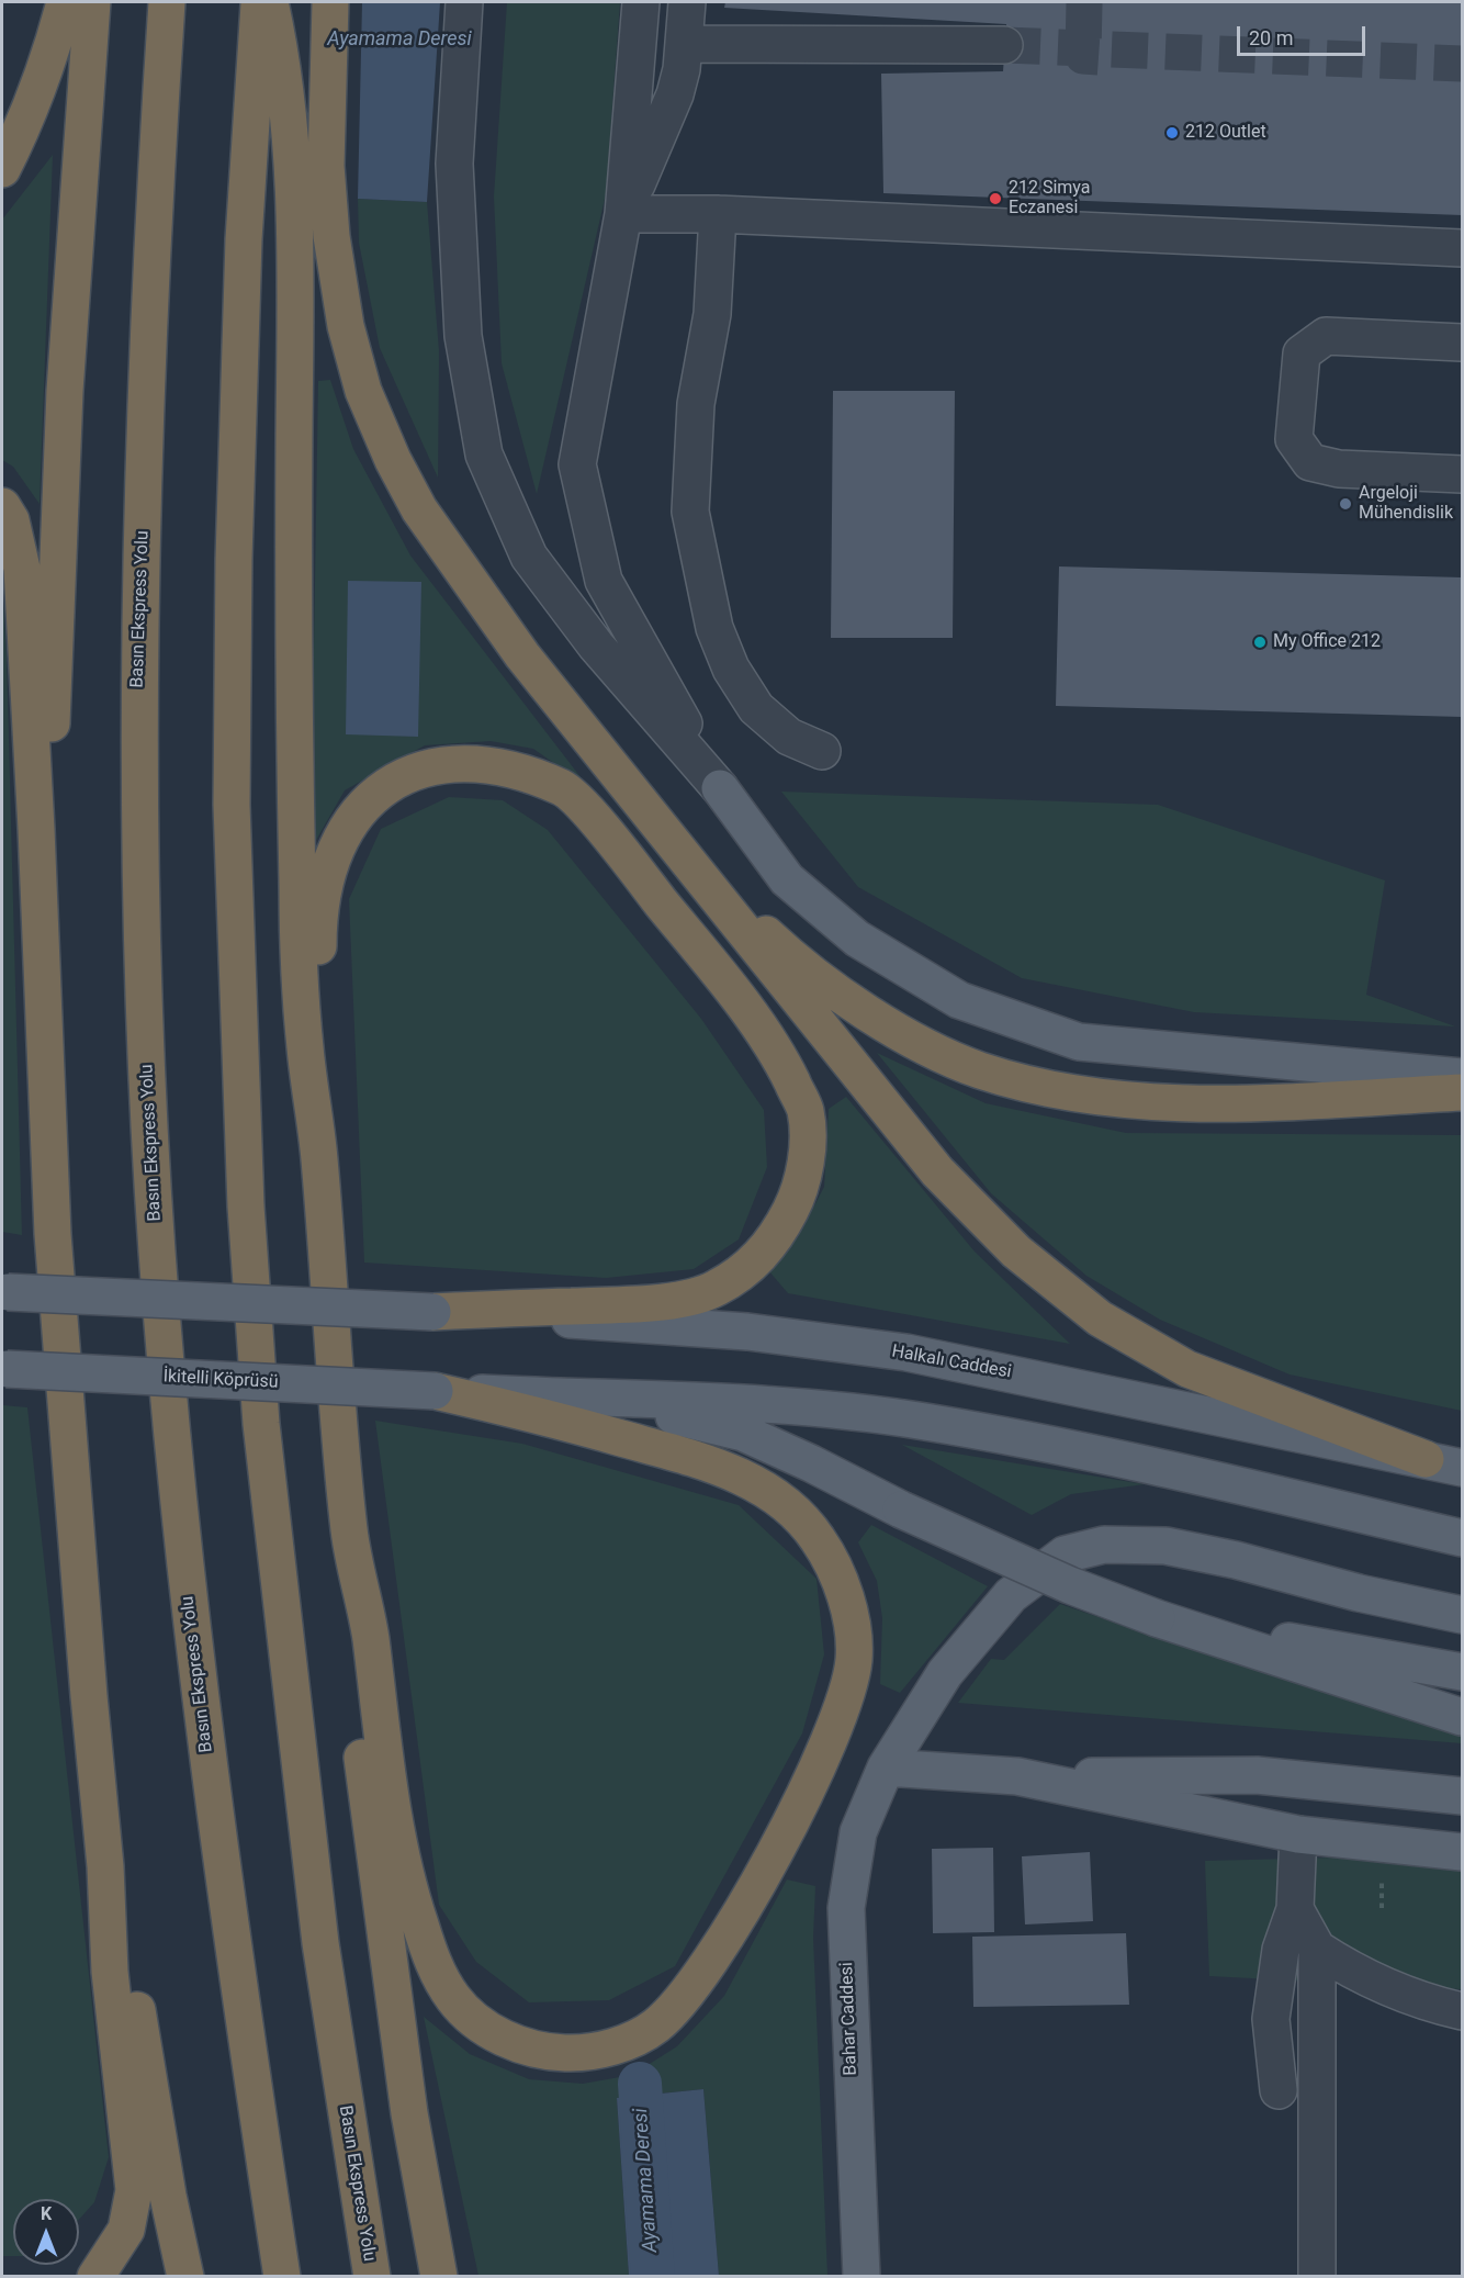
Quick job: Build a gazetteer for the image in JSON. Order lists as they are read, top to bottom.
{
  "streets": {
    "highway": ["Basın Ekspress Yolu"],
    "main road": ["Halkalı Caddesi", "İkitelli Köprüsü", "Bahar Caddesi"]
  },
  "water": ["Ayamama Deresi"],
  "places": [
    "212 Outlet",
    "212 Simya Eczanesi",
    "Argeloji Mühendislik",
    "My Office 212"
  ],
  "scale_bar": "20 m",
  "north": "top"
}
